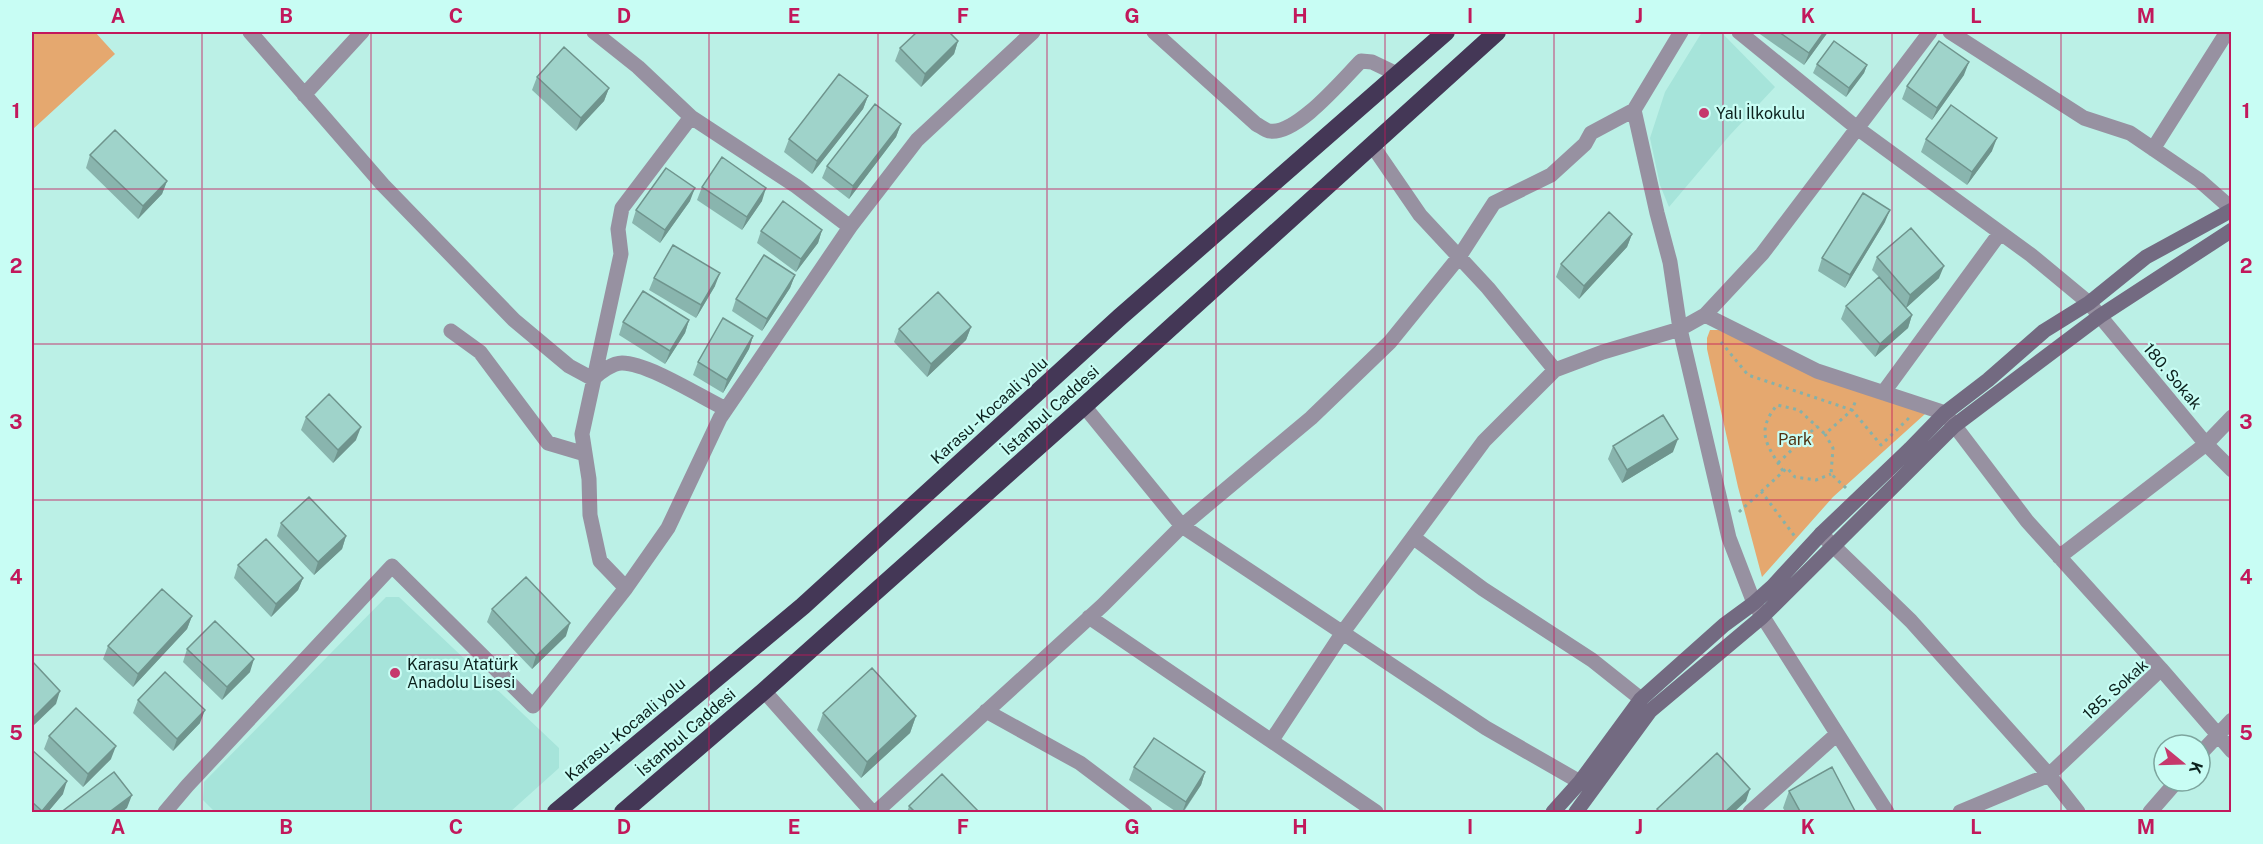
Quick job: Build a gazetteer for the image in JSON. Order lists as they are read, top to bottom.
{
  "streets": {
    "highway": ["Karasu - Kocaali yolu", "İstanbul Caddesi"],
    "street": ["180. Sokak", "185. Sokak"]
  },
  "parks": ["Park"],
  "places": ["Yalı İlkokulu", "Karasu Atatürk Anadolu Lisesi"],
  "north": "right",
  "grid": {
    "columns": [
      "A",
      "B",
      "C",
      "D",
      "E",
      "F",
      "G",
      "H",
      "I",
      "J",
      "K",
      "L",
      "M"
    ],
    "rows": [
      "1",
      "2",
      "3",
      "4",
      "5"
    ]
  }
}
